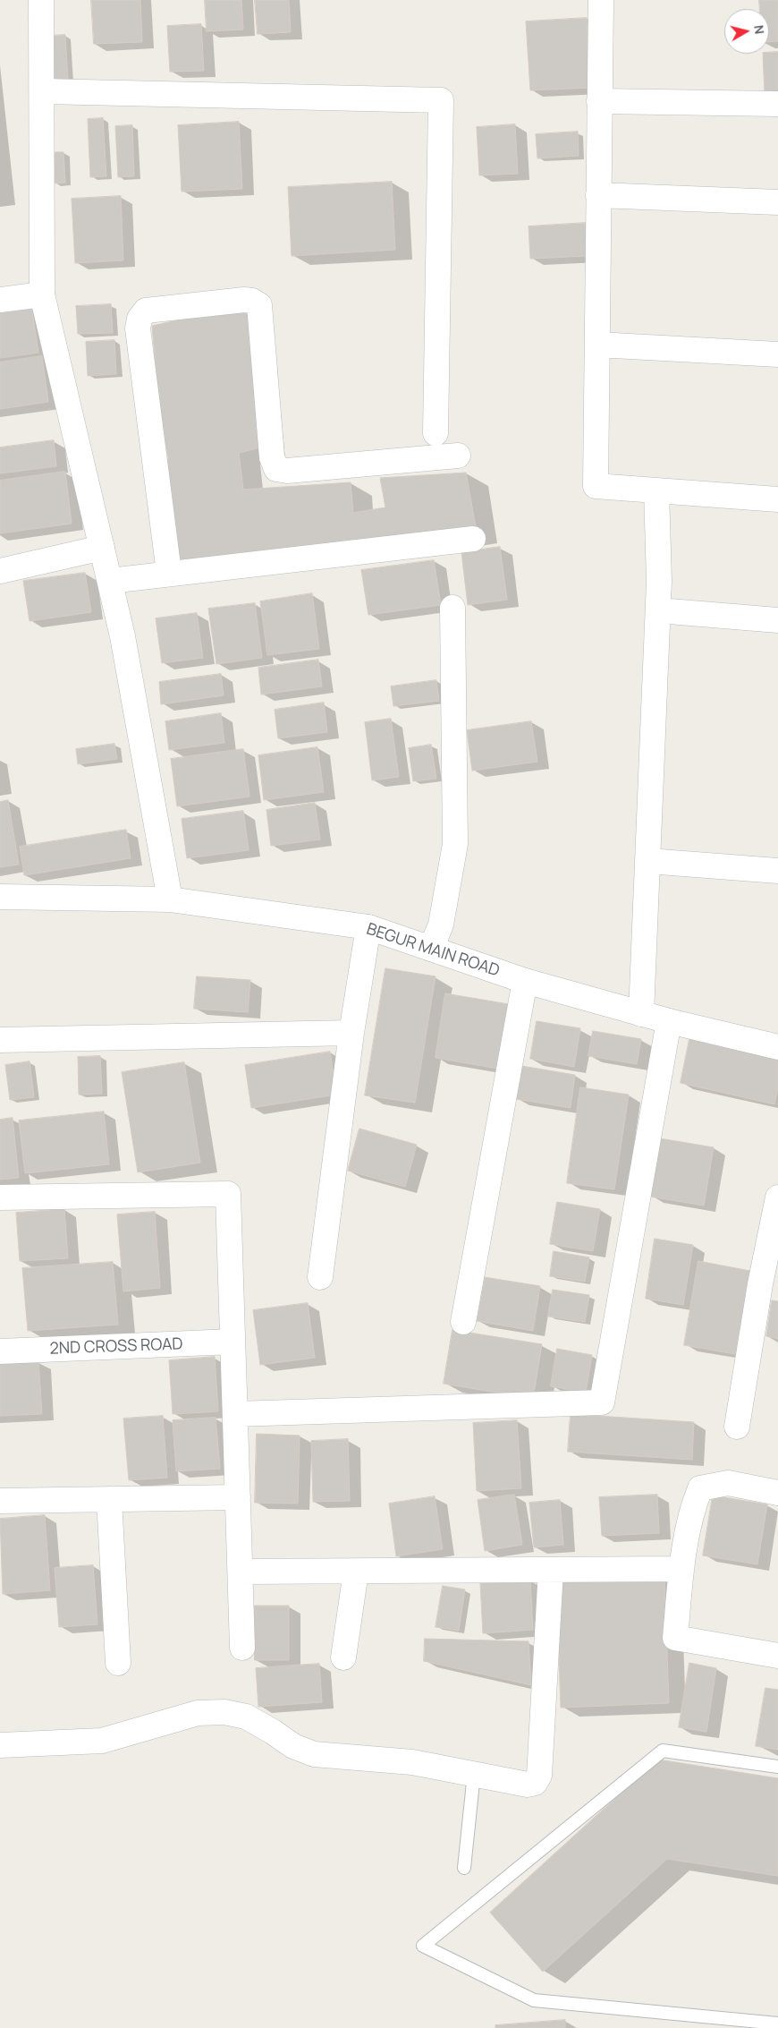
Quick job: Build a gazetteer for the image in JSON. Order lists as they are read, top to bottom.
{
  "streets": {
    "street": ["BEGUR MAIN ROAD", "2ND CROSS ROAD"]
  },
  "north": "right"
}
